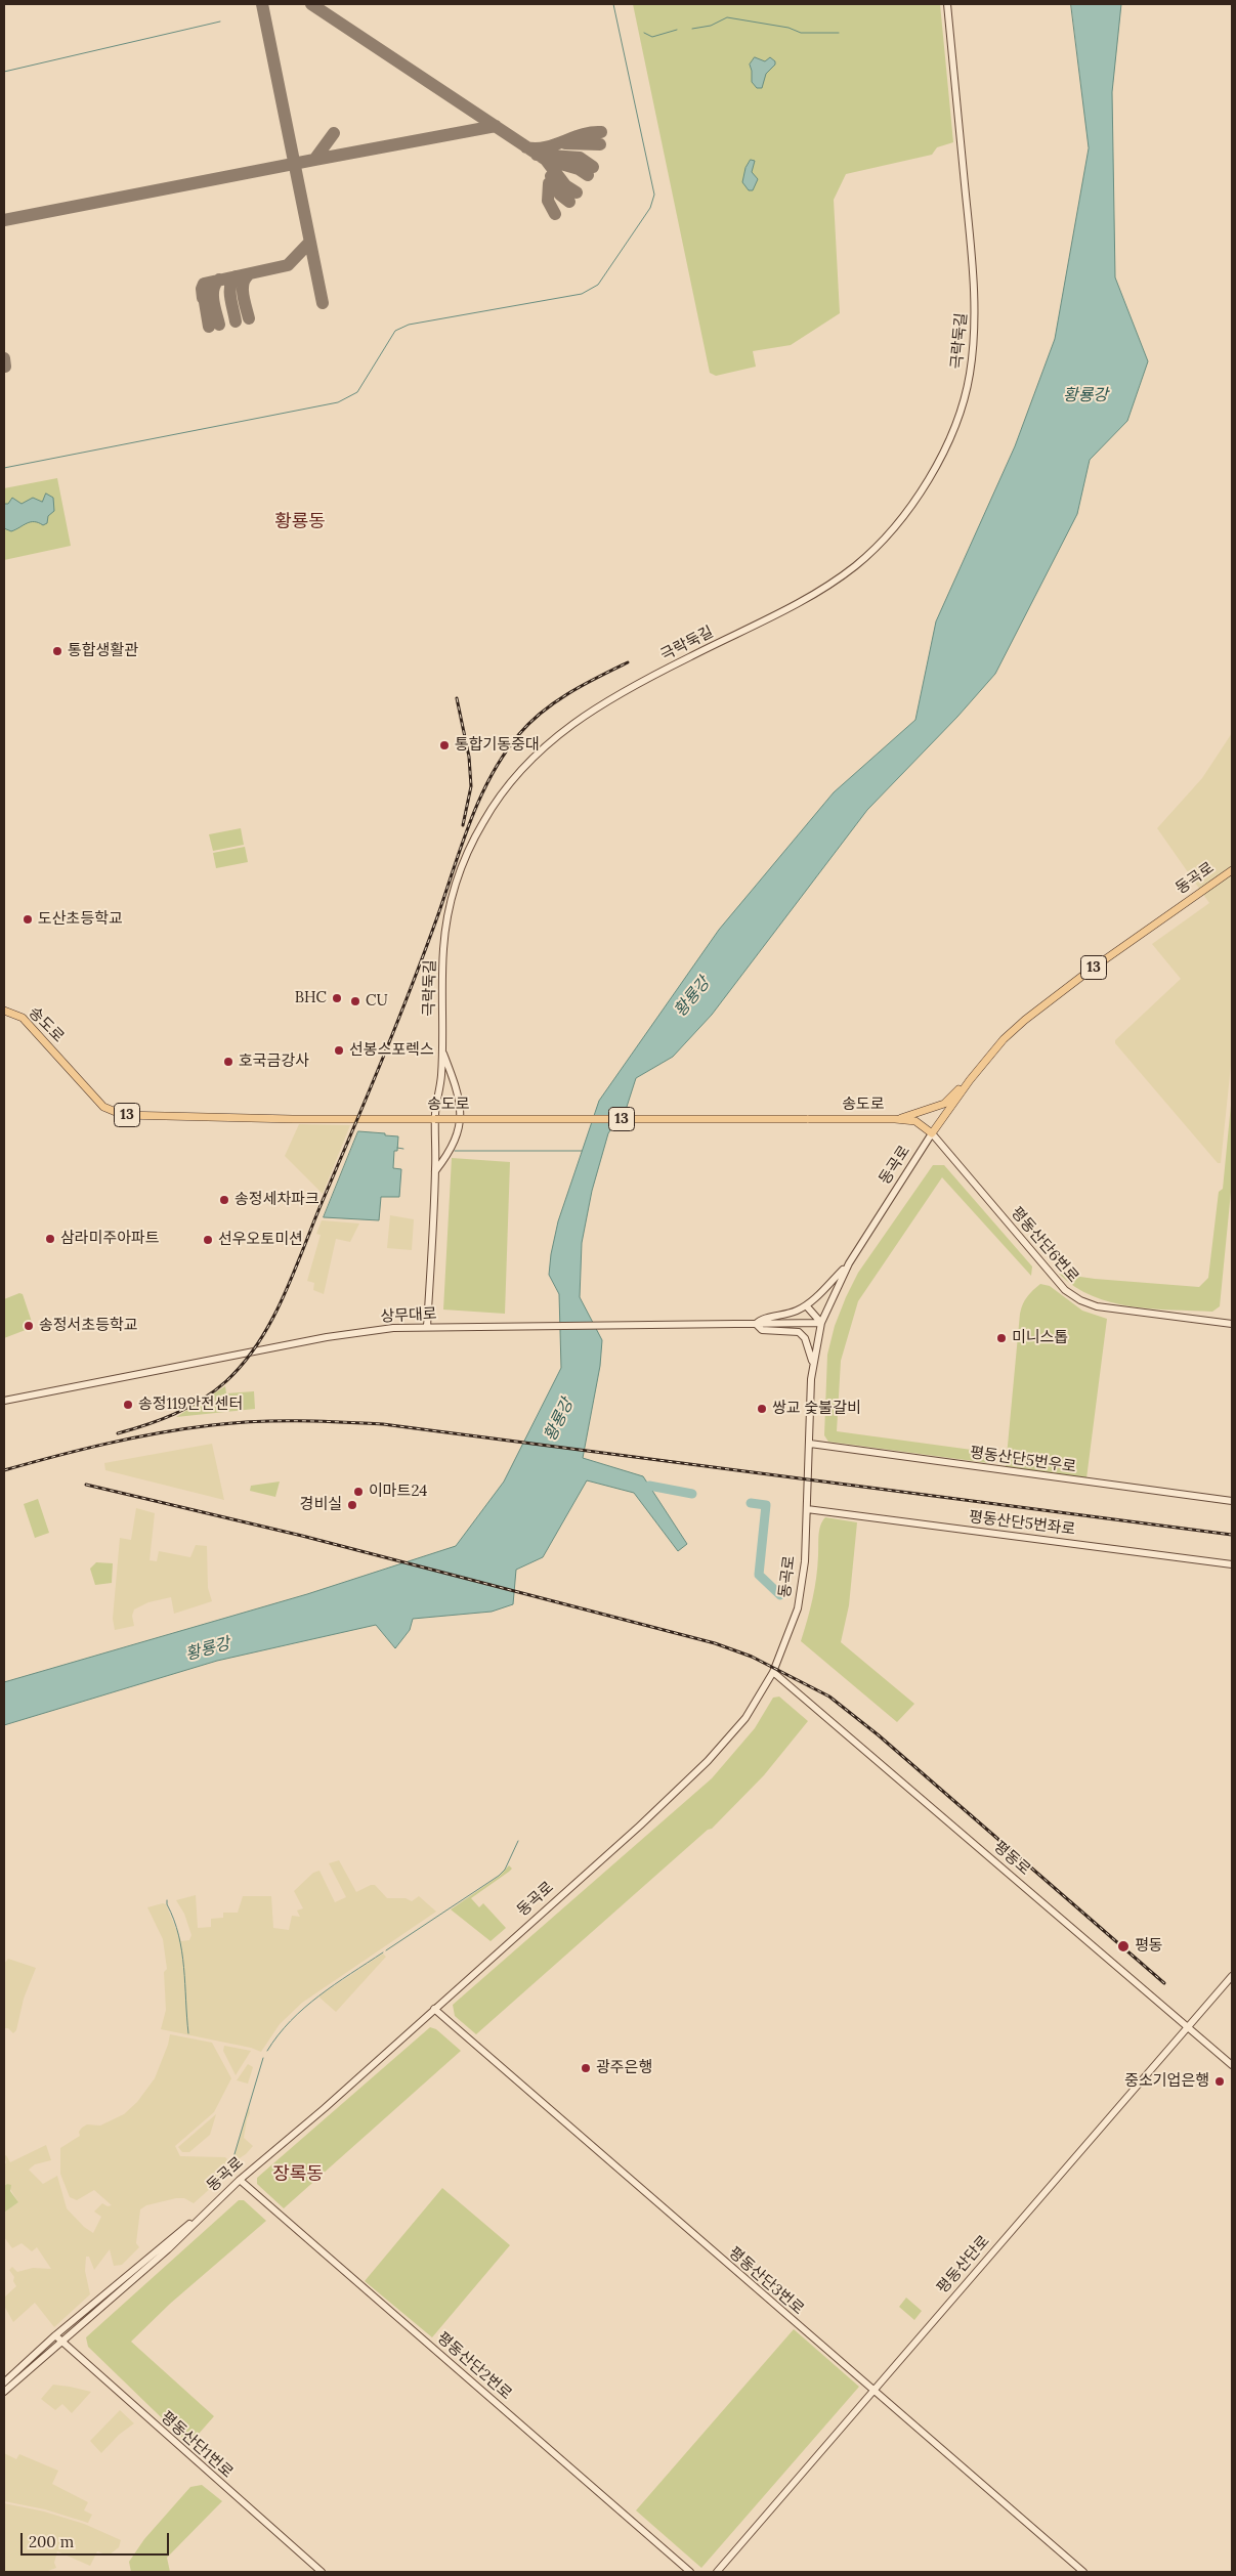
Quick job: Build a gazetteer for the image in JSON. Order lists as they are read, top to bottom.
{
  "streets": {
    "main road": ["동곡로", "13", "송도로"],
    "street": [
      "극락둑길",
      "평동산단6번로",
      "상무대로",
      "평동산단5번우로",
      "평동산단5번좌로",
      "평동로",
      "평동산단로",
      "평동산단3번로",
      "평동산단2번로",
      "평동산단1번로"
    ]
  },
  "crossings": [
    ["극락둑길", "송도로"],
    ["극락둑길", "상무대로"],
    ["동곡로", "13"],
    ["동곡로", "송도로"],
    ["동곡로", "평동산단6번로"],
    ["동곡로", "상무대로"],
    ["동곡로", "평동산단5번우로"],
    ["동곡로", "평동산단5번좌로"],
    ["동곡로", "평동로"],
    ["동곡로", "평동산단3번로"],
    ["동곡로", "평동산단2번로"],
    ["동곡로", "평동산단1번로"],
    ["13", "송도로"],
    ["송도로", "평동산단6번로"],
    ["평동로", "평동산단로"],
    ["평동산단로", "평동산단3번로"]
  ],
  "districts": ["황룡동", "장록동"],
  "water": ["황룡강"],
  "places": [
    "통합생활관",
    "통합기동중대",
    "도산초등학교",
    "BHC",
    "CU",
    "선봉스포렉스",
    "호국금강사",
    "송정세차파크",
    "삼라미주아파트",
    "선우오토미션",
    "송정서초등학교",
    "미니스톱",
    "송정119안전센터",
    "쌍교 숯불갈비",
    "이마트24",
    "경비실",
    "평동",
    "광주은행",
    "중소기업은행"
  ],
  "scale_bar": "200 m"
}
